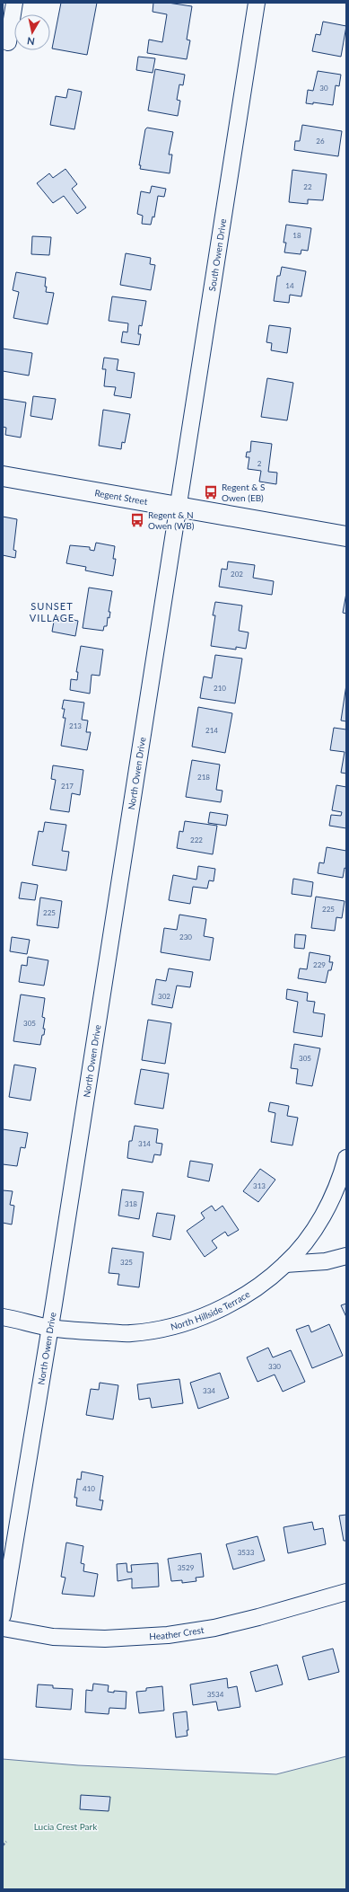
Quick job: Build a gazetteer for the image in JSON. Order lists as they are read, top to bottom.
{
  "streets": {
    "street": [
      "South Owen Drive",
      "Regent Street",
      "North Owen Drive",
      "North Hillside Terrace",
      "Heather Crest"
    ]
  },
  "crossings": [
    ["South Owen Drive", "Regent Street"],
    ["South Owen Drive", "North Owen Drive"],
    ["Regent Street", "North Owen Drive"],
    ["North Owen Drive", "North Hillside Terrace"]
  ],
  "districts": ["SUNSET VILLAGE"],
  "parks": ["Lucia Crest Park"],
  "places": {
    "bus stop": ["Regent & S Owen (EB)", "Regent & N Owen (WB)"]
  },
  "house_numbers": [
    "30",
    "26",
    "22",
    "18",
    "14",
    "2",
    "202",
    "210",
    "213",
    "214",
    "218",
    "217",
    "222",
    "225",
    "225",
    "230",
    "229",
    "302",
    "305",
    "305",
    "314",
    "313",
    "318",
    "325",
    "330",
    "334",
    "410",
    "3533",
    "3529",
    "3534"
  ],
  "north": "bottom"
}
